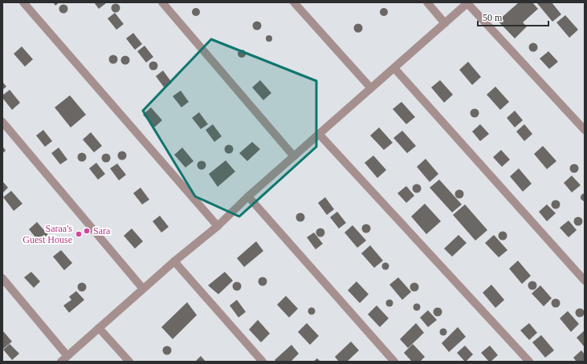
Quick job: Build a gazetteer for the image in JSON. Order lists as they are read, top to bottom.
{
  "places": ["Sara", "Saraa's Guest House"],
  "scale_bar": "50 m"
}
